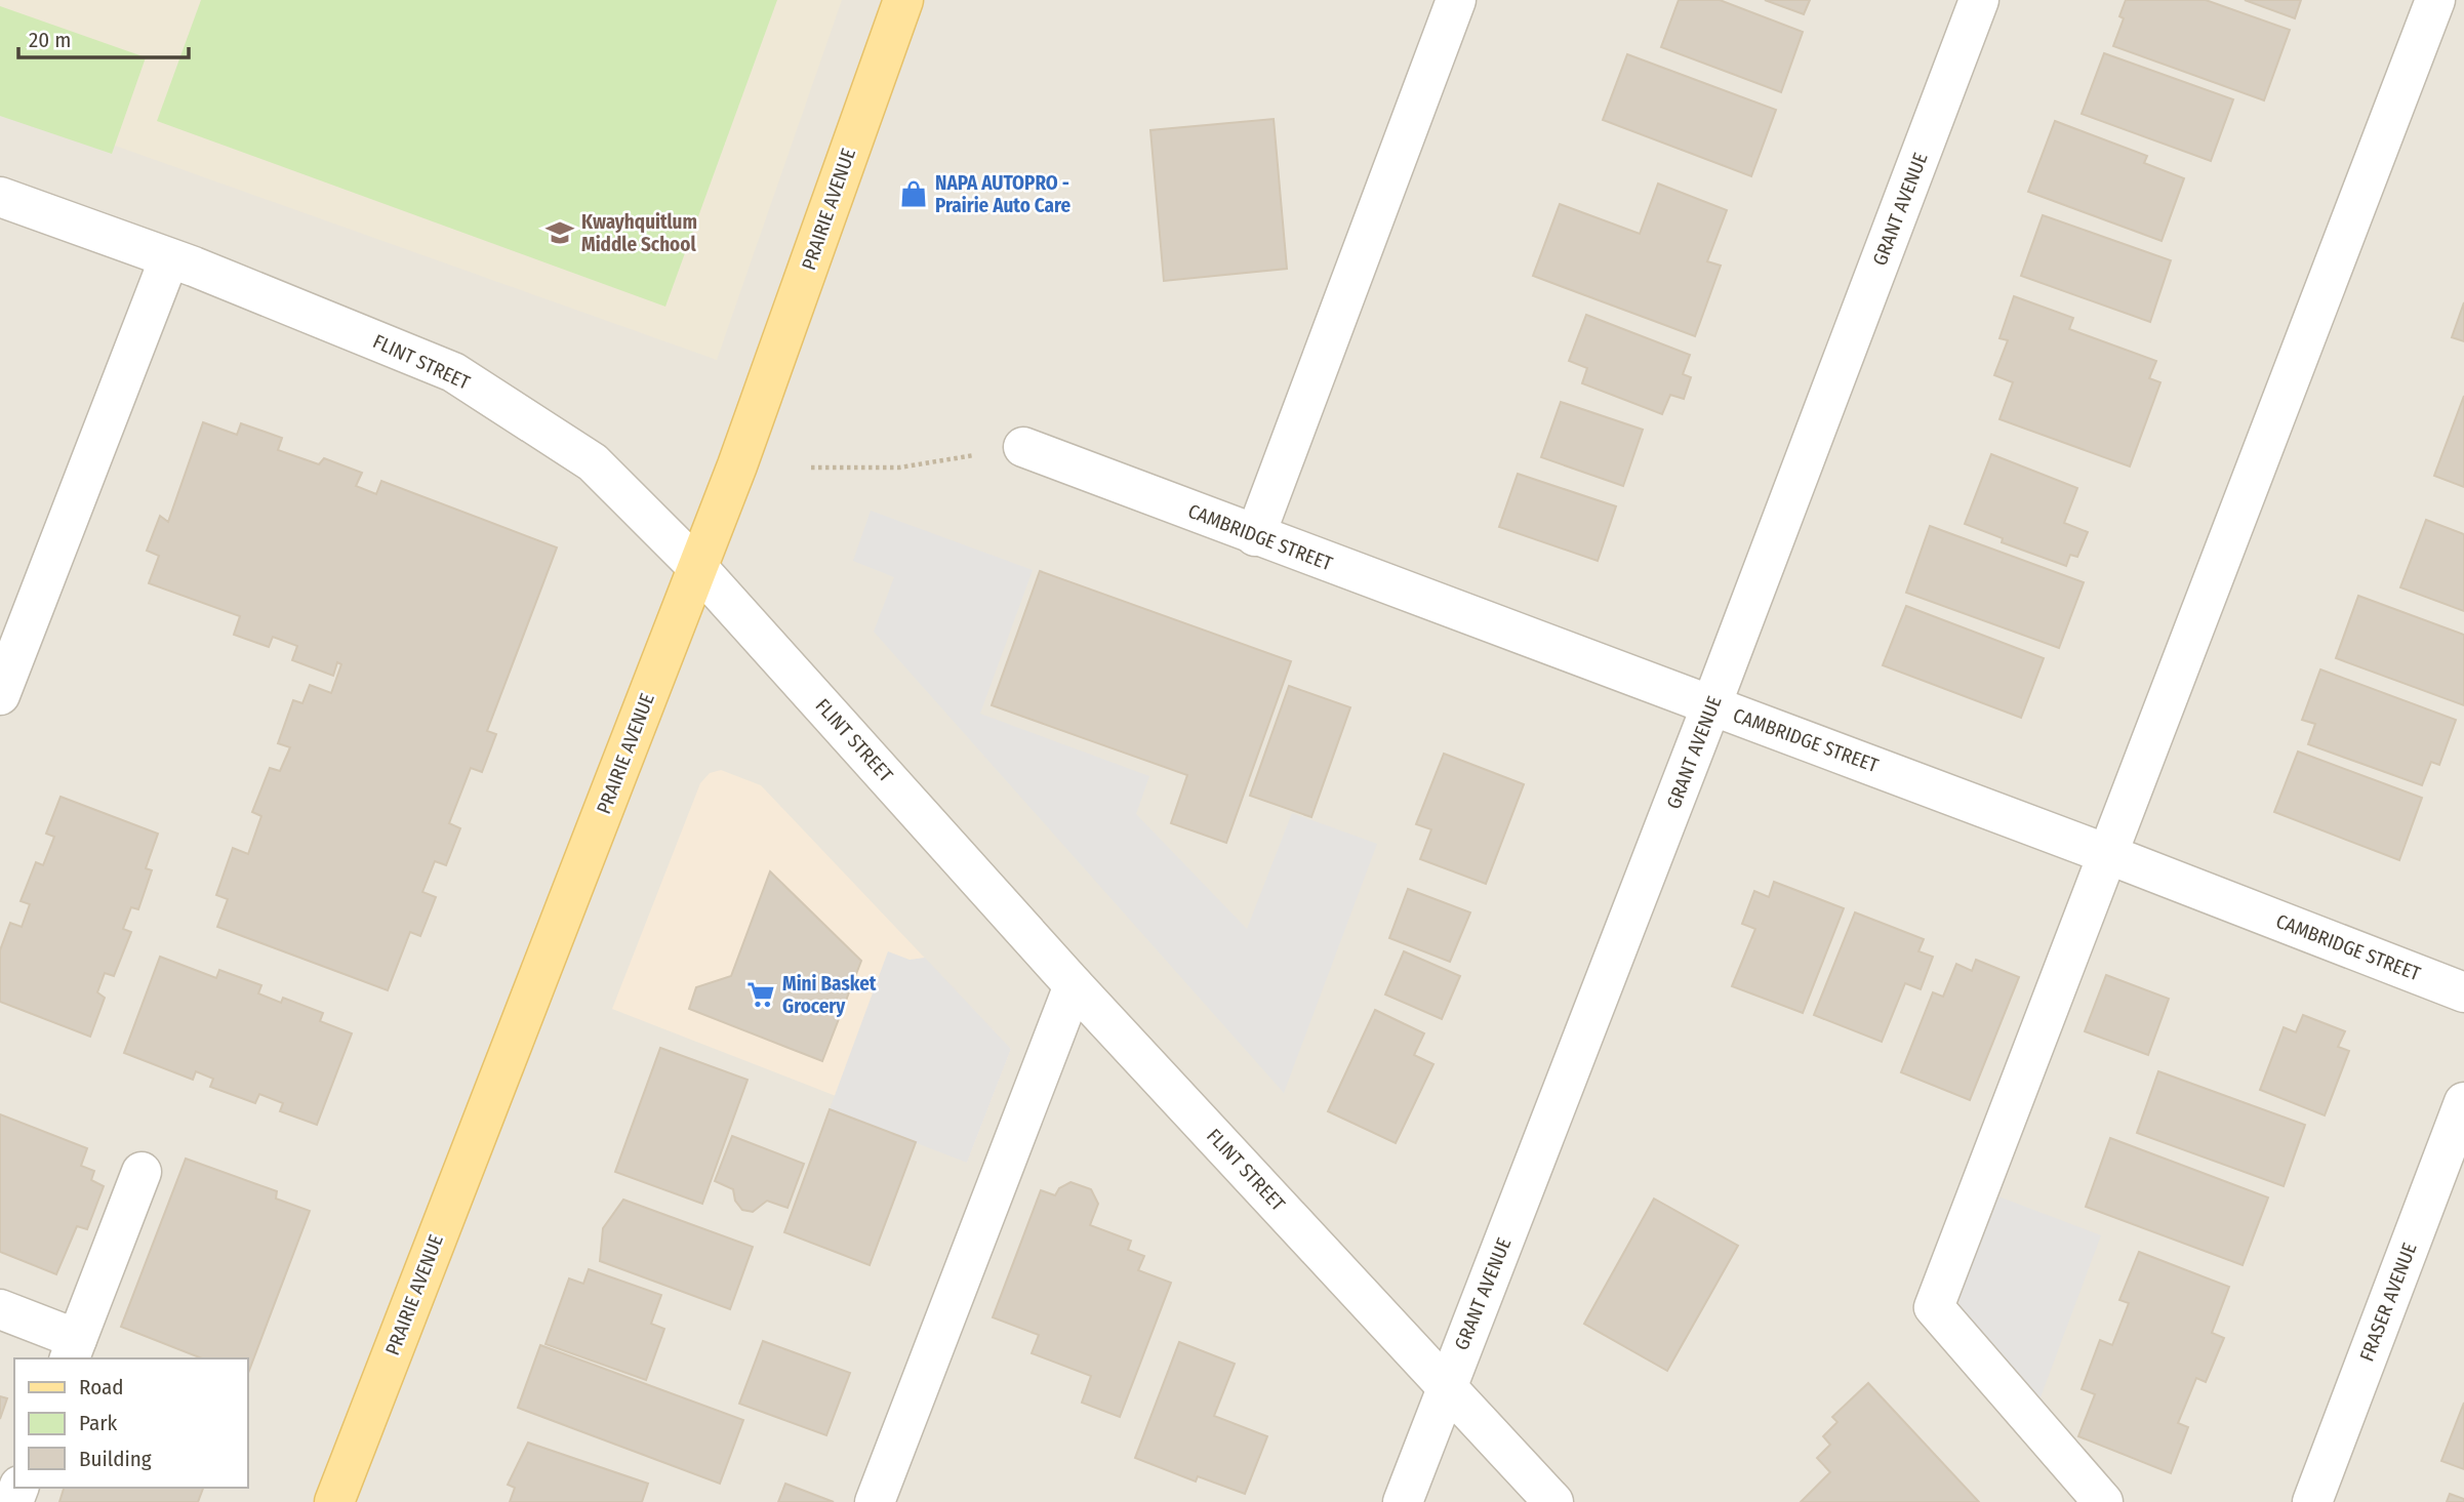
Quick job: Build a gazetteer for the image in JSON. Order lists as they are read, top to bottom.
{
  "streets": {
    "main road": ["PRAIRIE AVENUE"],
    "street": [
      "GRANT AVENUE",
      "FLINT STREET",
      "CAMBRIDGE STREET",
      "FRASER AVENUE"
    ]
  },
  "crossings": [
    ["PRAIRIE AVENUE", "FLINT STREET"],
    ["GRANT AVENUE", "FLINT STREET"],
    ["GRANT AVENUE", "CAMBRIDGE STREET"]
  ],
  "places": {
    "shop": ["NAPA AUTOPRO - Prairie Auto Care"],
    "school or university": ["Kwayhquitlum Middle School"],
    "supermarket": ["Mini Basket Grocery"]
  },
  "legend": ["Road", "Park", "Building"],
  "scale_bar": "20 m"
}
